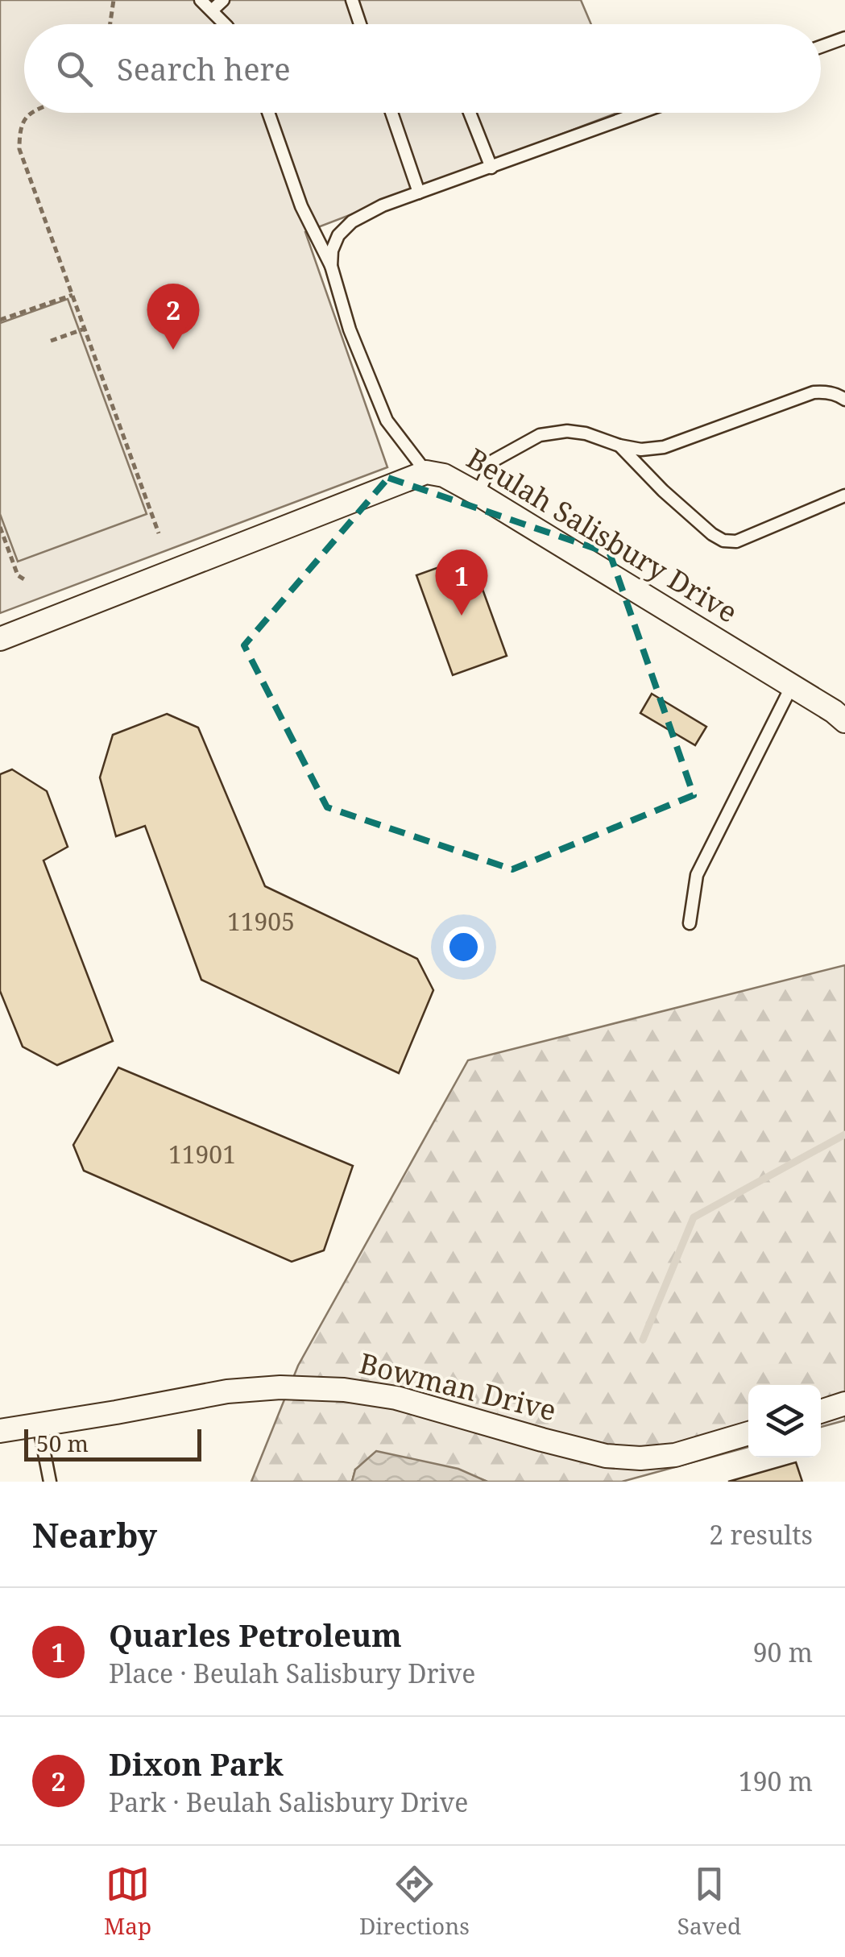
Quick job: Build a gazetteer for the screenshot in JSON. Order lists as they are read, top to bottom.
{
  "streets": {
    "street": ["Beulah Salisbury Drive", "Bowman Drive"]
  },
  "house_numbers": ["11905", "11901"],
  "scale_bar": "50 m",
  "page": {
    "search": "Search here",
    "pins": ["2", "1"],
    "scale": "50 m",
    "heading": ["Nearby", "2 results"],
    "list": [
      {
        "mark": "1",
        "name": "Quarles Petroleum",
        "note": "Place · Beulah Salisbury Drive",
        "value": "90 m"
      },
      {
        "mark": "2",
        "name": "Dixon Park",
        "note": "Park · Beulah Salisbury Drive",
        "value": "190 m"
      }
    ],
    "nav": ["Map", "Directions", "Saved"]
  }
}
